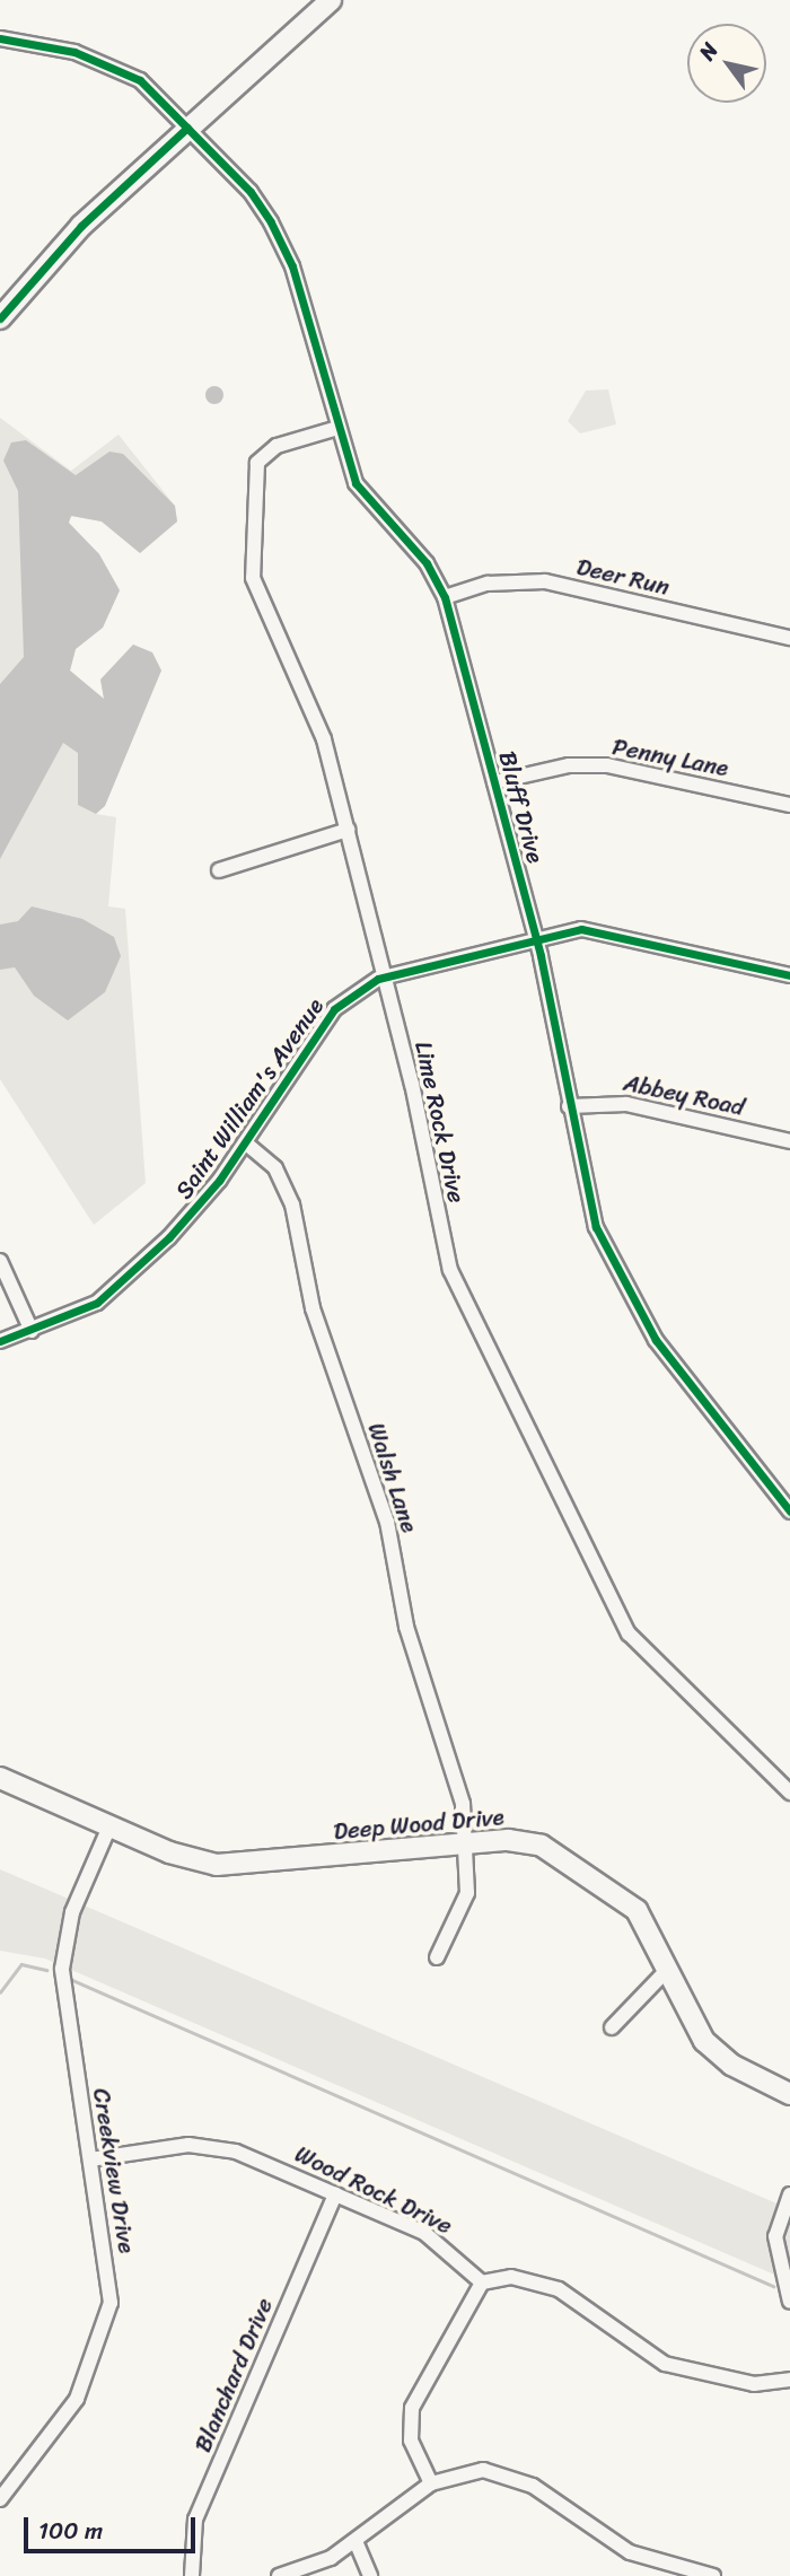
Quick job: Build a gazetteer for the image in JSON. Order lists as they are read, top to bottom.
{
  "streets": {
    "street": [
      "Deer Run",
      "Penny Lane",
      "Bluff Drive",
      "Abbey Road",
      "Saint William's Avenue",
      "Lime Rock Drive",
      "Walsh Lane",
      "Deep Wood Drive",
      "Creekview Drive",
      "Wood Rock Drive",
      "Blanchard Drive"
    ]
  },
  "crossings": [
    ["Deer Run", "Bluff Drive"],
    ["Penny Lane", "Bluff Drive"],
    ["Bluff Drive", "Abbey Road"],
    ["Bluff Drive", "Saint William's Avenue"],
    ["Bluff Drive", "Lime Rock Drive"],
    ["Saint William's Avenue", "Lime Rock Drive"],
    ["Saint William's Avenue", "Walsh Lane"],
    ["Walsh Lane", "Deep Wood Drive"],
    ["Deep Wood Drive", "Creekview Drive"],
    ["Creekview Drive", "Wood Rock Drive"],
    ["Wood Rock Drive", "Blanchard Drive"]
  ],
  "scale_bar": "100 m",
  "north": "top left"
}
